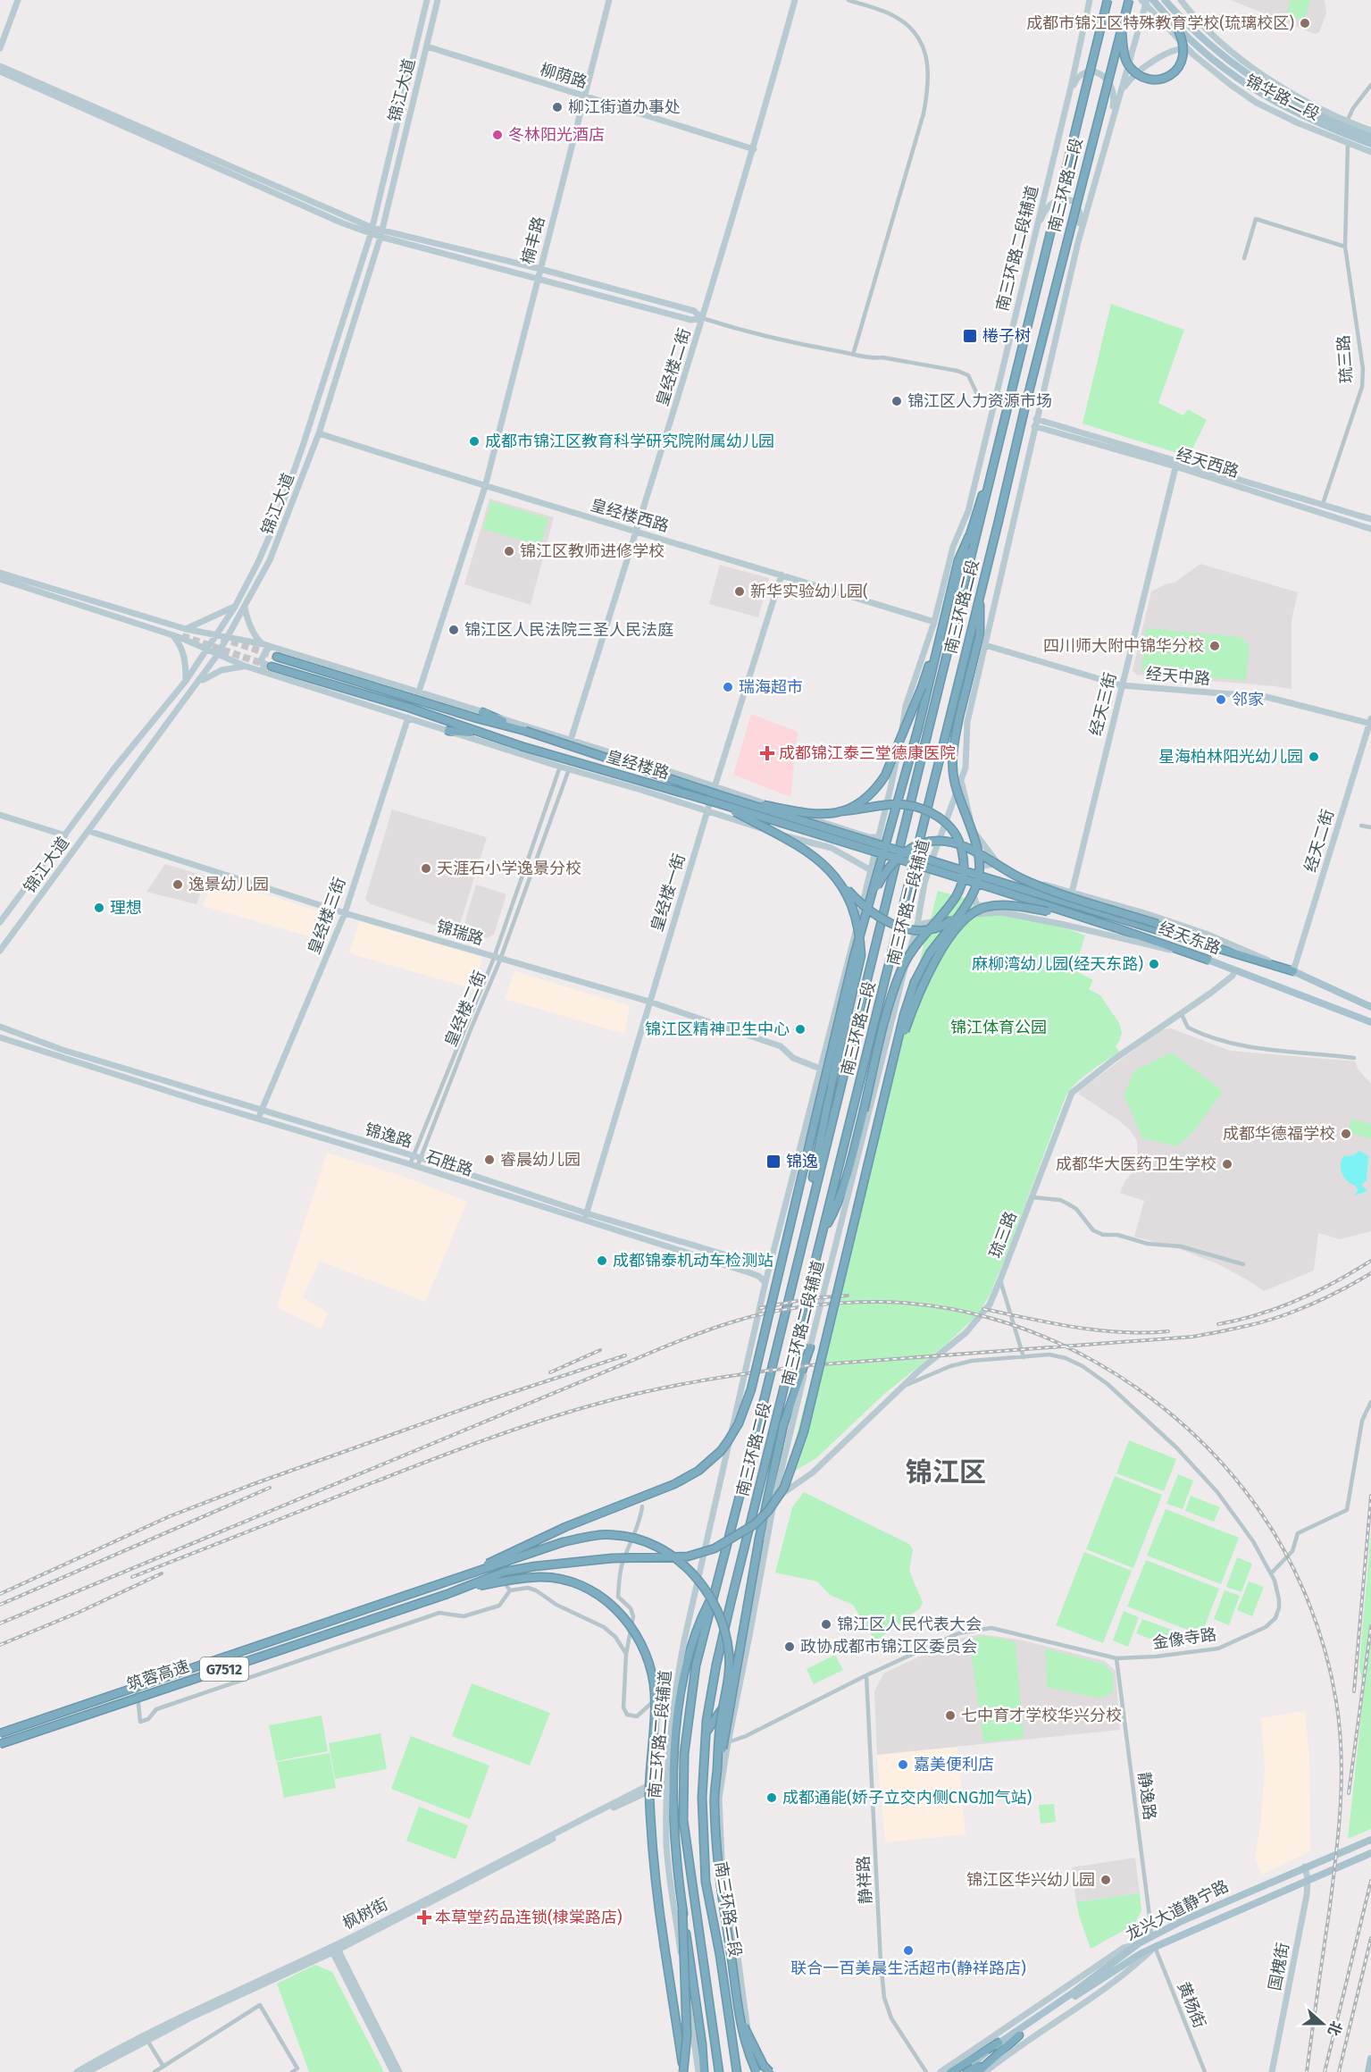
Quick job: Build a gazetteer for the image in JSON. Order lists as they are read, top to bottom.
{
  "streets": {
    "highway": [
      "南三环路二段",
      "皇经楼路",
      "经天东路",
      "G7512",
      "筑蓉高速"
    ],
    "main road": ["锦华路二段", "龙兴大道静宁路"],
    "street": [
      "柳荫路",
      "锦江大道",
      "楠丰路",
      "南三环路二段辅道",
      "琉三路",
      "皇经楼二街",
      "经天西路",
      "皇经楼西路",
      "经天中路",
      "经天三街",
      "经天二街",
      "皇经楼一街",
      "皇经楼三街",
      "锦瑞路",
      "锦逸路",
      "石胜路",
      "金像寺路",
      "静逸路",
      "静祥路",
      "枫树街",
      "国槐街",
      "黄杨街"
    ]
  },
  "crossings": [
    ["柳荫路", "锦江大道"],
    ["柳荫路", "楠丰路"],
    ["柳荫路", "皇经楼二街"],
    ["锦江大道", "皇经楼西路"],
    ["锦江大道", "锦瑞路"],
    ["锦华路二段", "南三环路二段辅道"],
    ["锦华路二段", "琉三路"],
    ["楠丰路", "皇经楼西路"],
    ["南三环路二段辅道", "琉三路"],
    ["南三环路二段辅道", "经天西路"],
    ["南三环路二段辅道", "皇经楼西路"],
    ["南三环路二段辅道", "经天中路"],
    ["南三环路二段辅道", "锦瑞路"],
    ["南三环路二段辅道", "锦逸路"],
    ["南三环路二段辅道", "石胜路"],
    ["南三环路二段辅道", "金像寺路"],
    ["南三环路二段辅道", "枫树街"],
    ["琉三路", "经天西路"],
    ["琉三路", "经天东路"],
    ["琉三路", "金像寺路"],
    ["皇经楼二街", "皇经楼西路"],
    ["皇经楼二街", "锦瑞路"],
    ["皇经楼二街", "锦逸路"],
    ["皇经楼二街", "石胜路"],
    ["经天西路", "经天三街"],
    ["皇经楼西路", "皇经楼一街"],
    ["经天中路", "经天三街"],
    ["经天中路", "经天二街"],
    ["皇经楼路", "经天东路"],
    ["经天二街", "经天东路"],
    ["皇经楼一街", "锦瑞路"],
    ["皇经楼一街", "锦逸路"],
    ["皇经楼一街", "石胜路"],
    ["皇经楼三街", "锦瑞路"],
    ["皇经楼三街", "锦逸路"],
    ["皇经楼三街", "石胜路"],
    ["锦逸路", "石胜路"],
    ["金像寺路", "静逸路"],
    ["金像寺路", "静祥路"],
    ["静逸路", "龙兴大道静宁路"],
    ["龙兴大道静宁路", "国槐街"],
    ["龙兴大道静宁路", "黄杨街"]
  ],
  "districts": ["锦江区"],
  "parks": ["锦江体育公园"],
  "places": {
    "other": [
      "成都市锦江区特殊教育学校(琉璃校区)",
      "柳江街道办事处",
      "冬林阳光酒店",
      "锦江区人力资源市场",
      "成都市锦江区教育科学研究院附属幼儿园",
      "锦江区教师进修学校",
      "新华实验幼儿园(",
      "锦江区人民法院三圣人民法庭",
      "四川师大附中锦华分校",
      "瑞海超市",
      "邻家",
      "星海柏林阳光幼儿园",
      "天涯石小学逸景分校",
      "逸景幼儿园",
      "理想",
      "麻柳湾幼儿园(经天东路)",
      "锦江区精神卫生中心",
      "成都华德福学校",
      "睿晨幼儿园",
      "成都华大医药卫生学校",
      "成都锦泰机动车检测站",
      "锦江区人民代表大会",
      "政协成都市锦江区委员会",
      "七中育才学校华兴分校",
      "嘉美便利店",
      "成都通能(娇子立交内侧CNG加气站)",
      "锦江区华兴幼儿园",
      "联合一百美晨生活超市(静祥路店)"
    ],
    "transit": ["棬子树", "锦逸"],
    "health": ["成都锦江泰三堂德康医院", "本草堂药品连锁(棣棠路店)"]
  },
  "north": "right"
}
